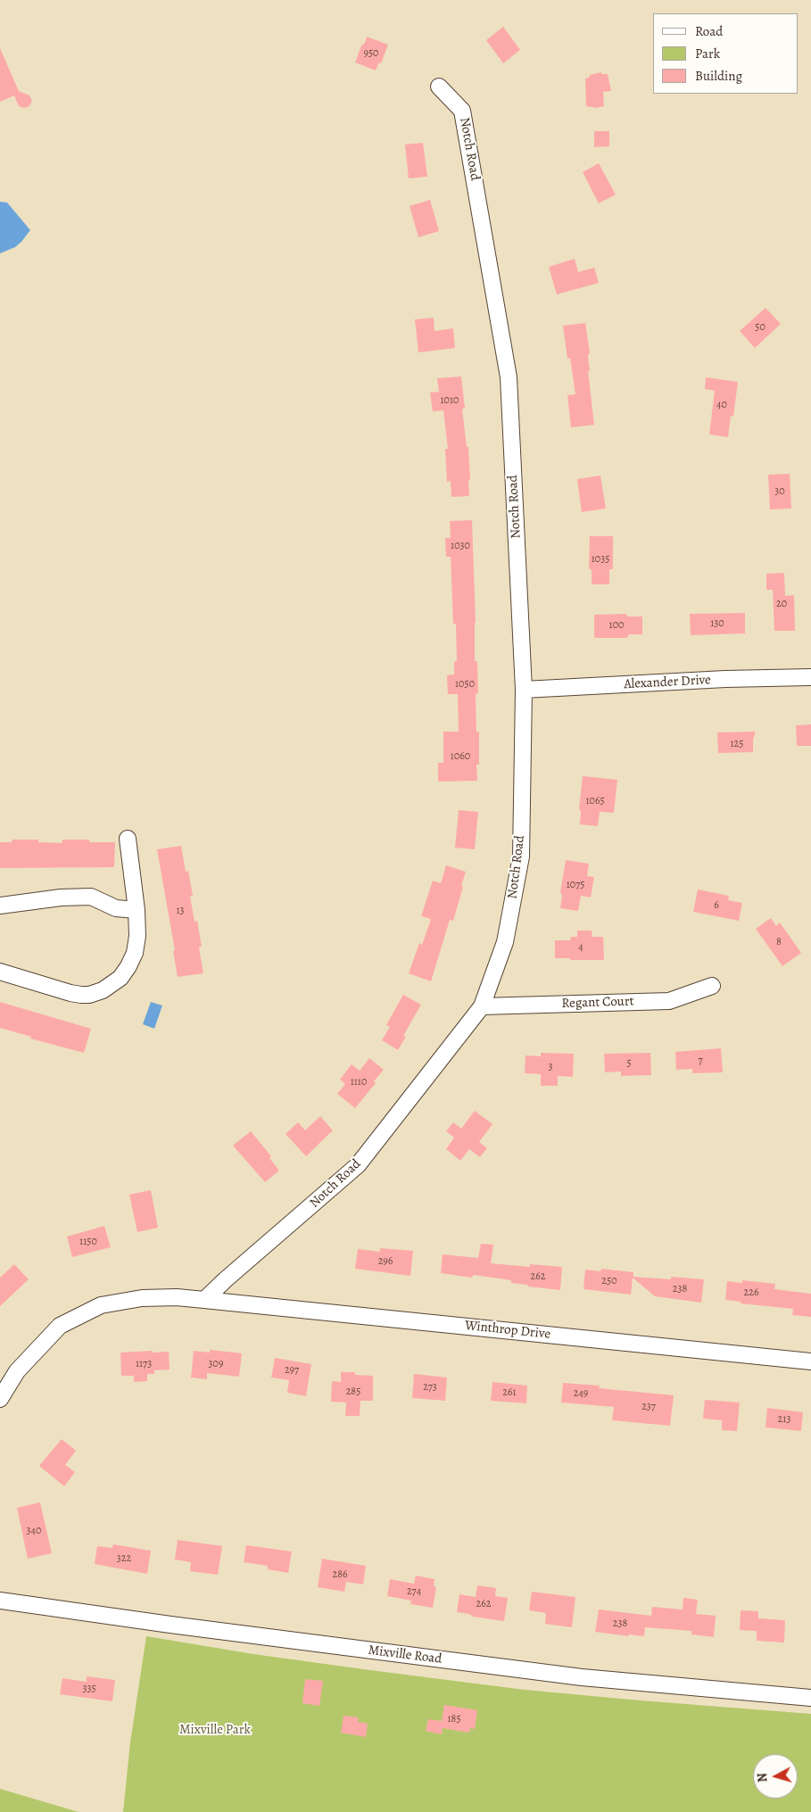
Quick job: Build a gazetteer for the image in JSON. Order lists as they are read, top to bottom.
{
  "streets": {
    "street": [
      "Notch Road",
      "Alexander Drive",
      "Regant Court",
      "Winthrop Drive",
      "Mixville Road"
    ]
  },
  "crossings": [
    ["Notch Road", "Alexander Drive"],
    ["Notch Road", "Regant Court"],
    ["Notch Road", "Winthrop Drive"]
  ],
  "parks": ["Mixville Park"],
  "house_numbers": [
    "950",
    "50",
    "1010",
    "40",
    "30",
    "1030",
    "1035",
    "20",
    "130",
    "100",
    "1050",
    "125",
    "1060",
    "1065",
    "1075",
    "6",
    "13",
    "8",
    "4",
    "7",
    "5",
    "3",
    "1110",
    "1150",
    "296",
    "262",
    "250",
    "238",
    "226",
    "1173",
    "309",
    "297",
    "273",
    "285",
    "261",
    "249",
    "237",
    "213",
    "340",
    "322",
    "286",
    "274",
    "262",
    "238",
    "335",
    "185"
  ],
  "legend": ["Road", "Park", "Building"],
  "north": "left"
}
